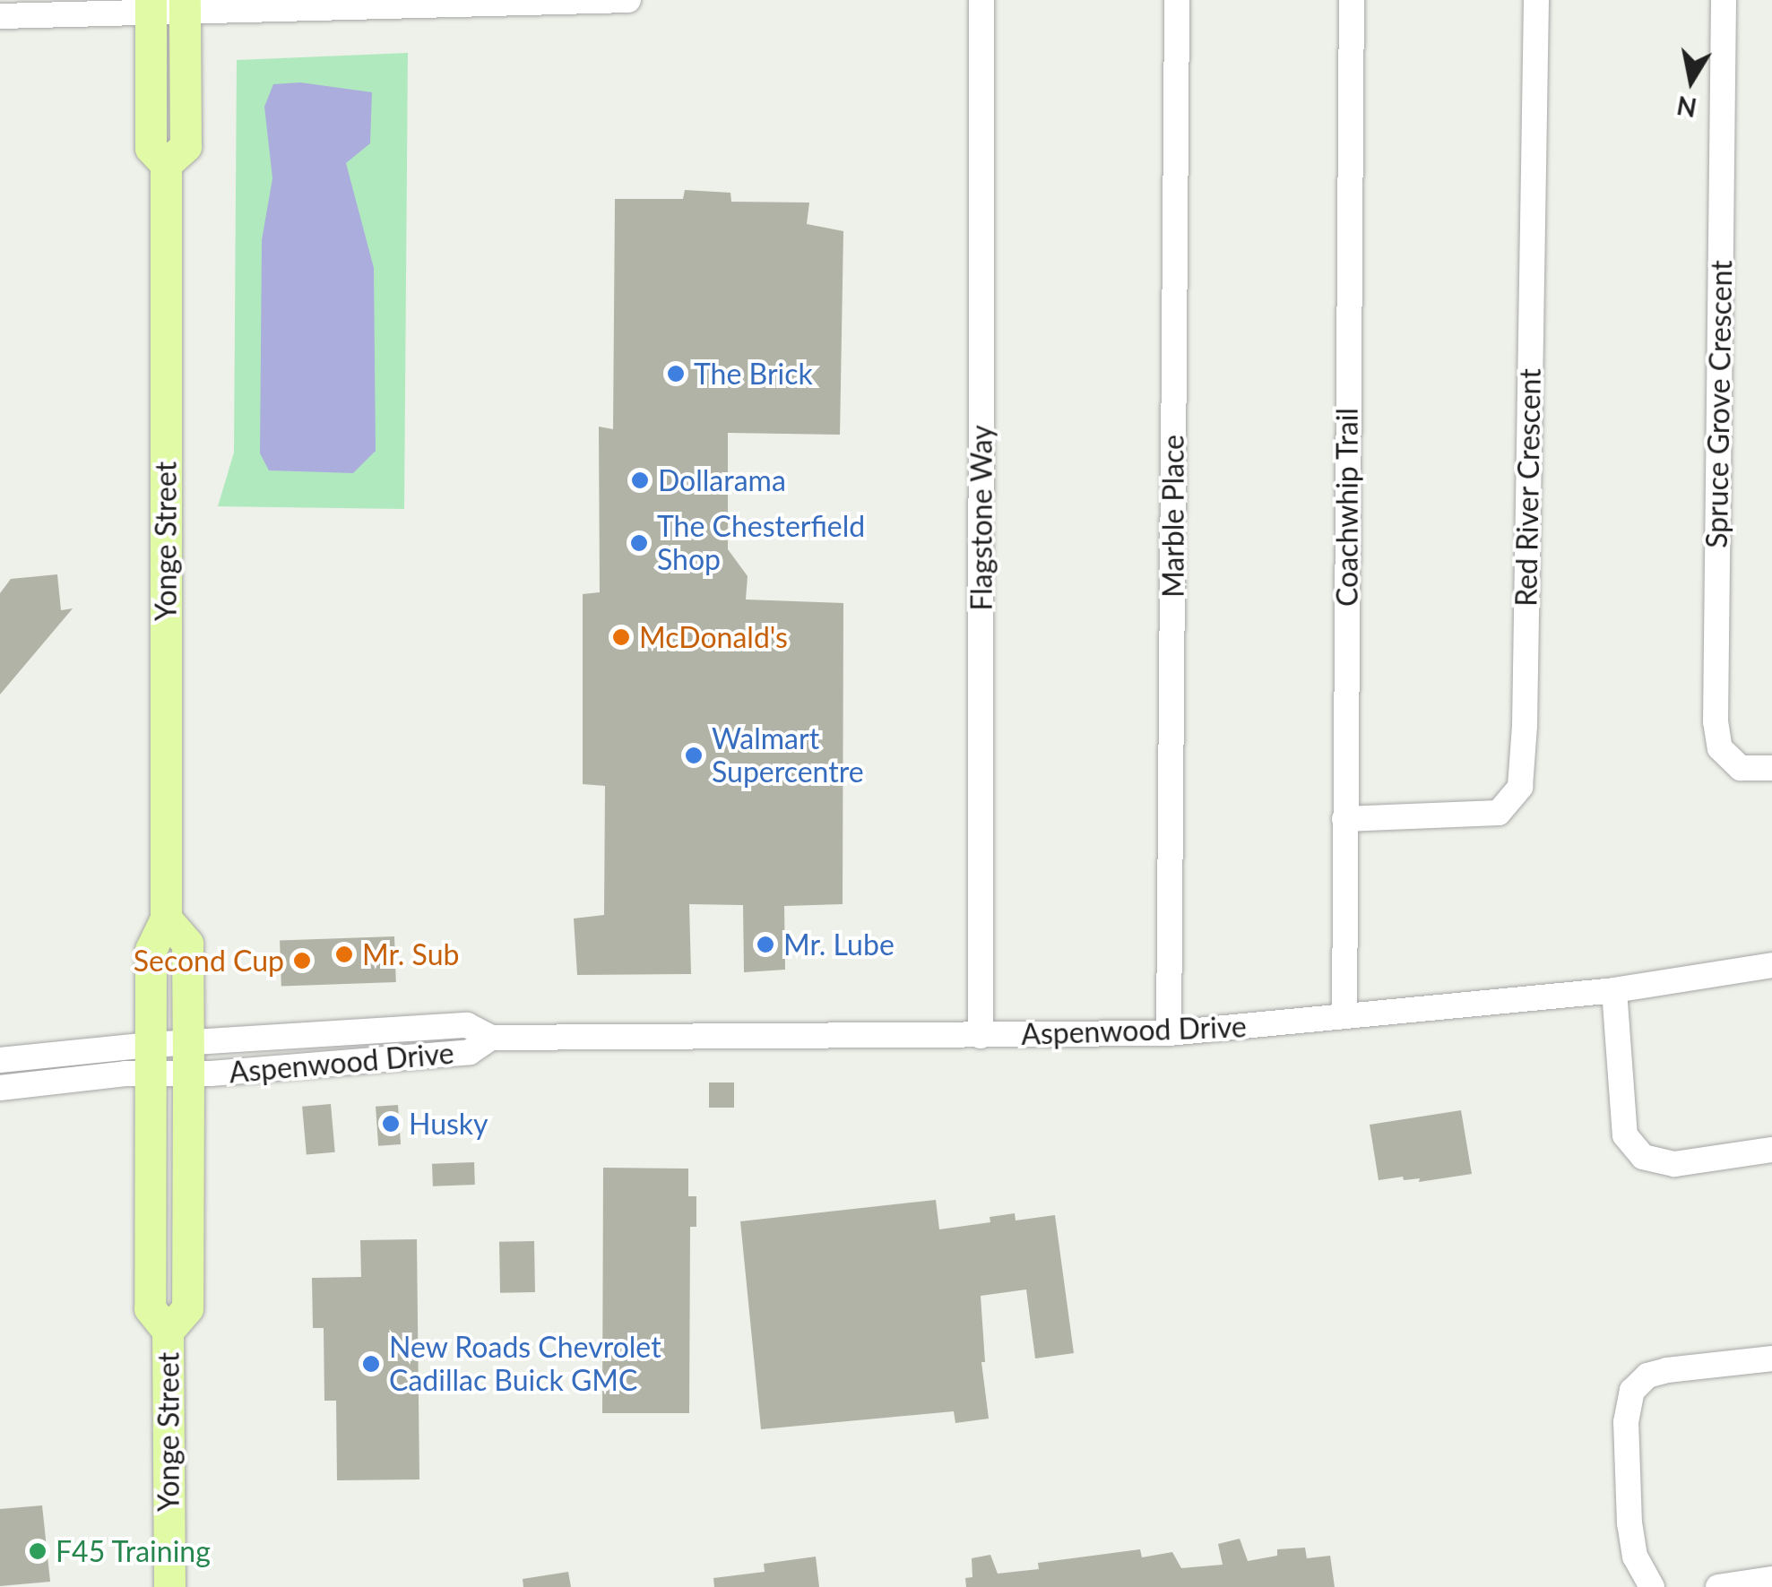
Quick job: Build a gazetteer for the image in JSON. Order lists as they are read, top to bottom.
{
  "streets": {
    "main road": ["Yonge Street"],
    "street": [
      "Spruce Grove Crescent",
      "Red River Crescent",
      "Coachwhip Trail",
      "Marble Place",
      "Flagstone Way",
      "Aspenwood Drive"
    ]
  },
  "crossings": [
    ["Red River Crescent", "Coachwhip Trail"],
    ["Coachwhip Trail", "Aspenwood Drive"],
    ["Marble Place", "Aspenwood Drive"],
    ["Flagstone Way", "Aspenwood Drive"],
    ["Yonge Street", "Aspenwood Drive"]
  ],
  "places": [
    "The Brick",
    "Dollarama",
    "The Chesterfield Shop",
    "McDonald's",
    "Walmart Supercentre",
    "Mr. Lube",
    "Mr. Sub",
    "Second Cup",
    "Husky",
    "New Roads Chevrolet Cadillac Buick GMC",
    "F45 Training"
  ],
  "north": "bottom"
}
